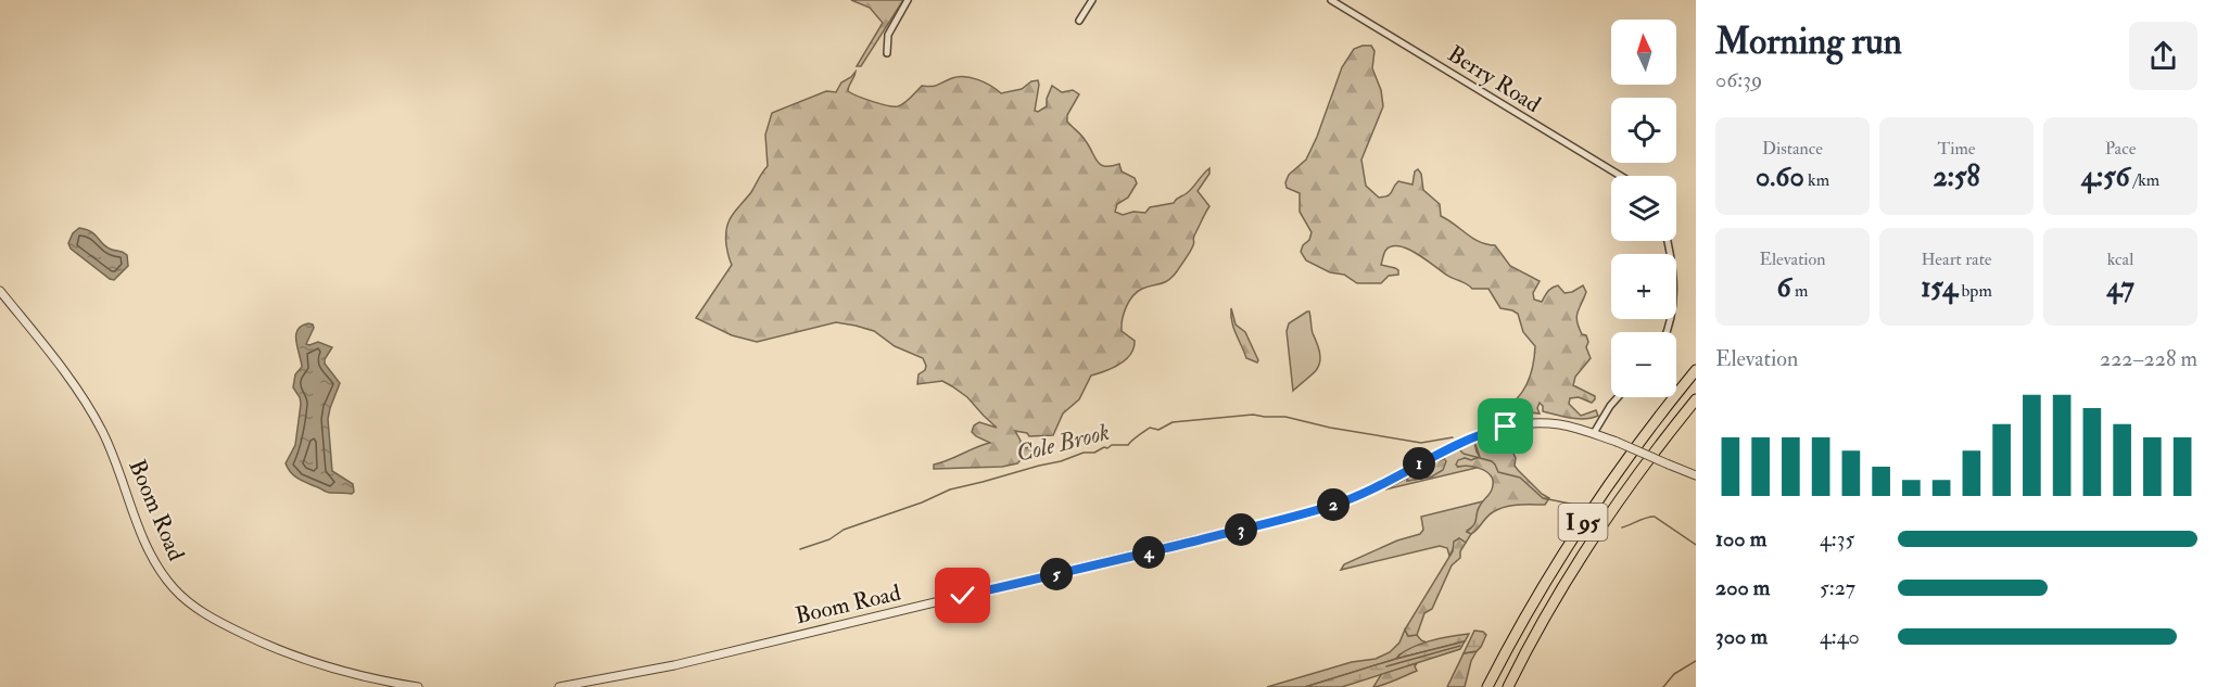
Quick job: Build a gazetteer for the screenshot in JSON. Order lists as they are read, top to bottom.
{
  "streets": {
    "highway": ["I 95"],
    "street": ["Berry Road", "Boom Road"]
  },
  "water": ["Cole Brook"],
  "north": "top",
  "page": {
    "heading": ["Morning run", "06:39"],
    "map_buttons": ["+", "−"],
    "stats": [
      ["Distance", "0.60 km"],
      ["Time", "2:58"],
      ["Pace", "4:56 /km"],
      ["Elevation", "6 m"],
      ["Heart rate", "154 bpm"],
      ["kcal", "47"]
    ],
    "chart": ["Elevation", "222–228 m"],
    "pins": [
      "1",
      "2",
      "3",
      "4",
      "5"
    ],
    "list": [
      {
        "name": "100 m",
        "note": "4:35"
      },
      {
        "name": "200 m",
        "note": "5:27"
      },
      {
        "name": "300 m",
        "note": "4:40"
      }
    ]
  }
}
